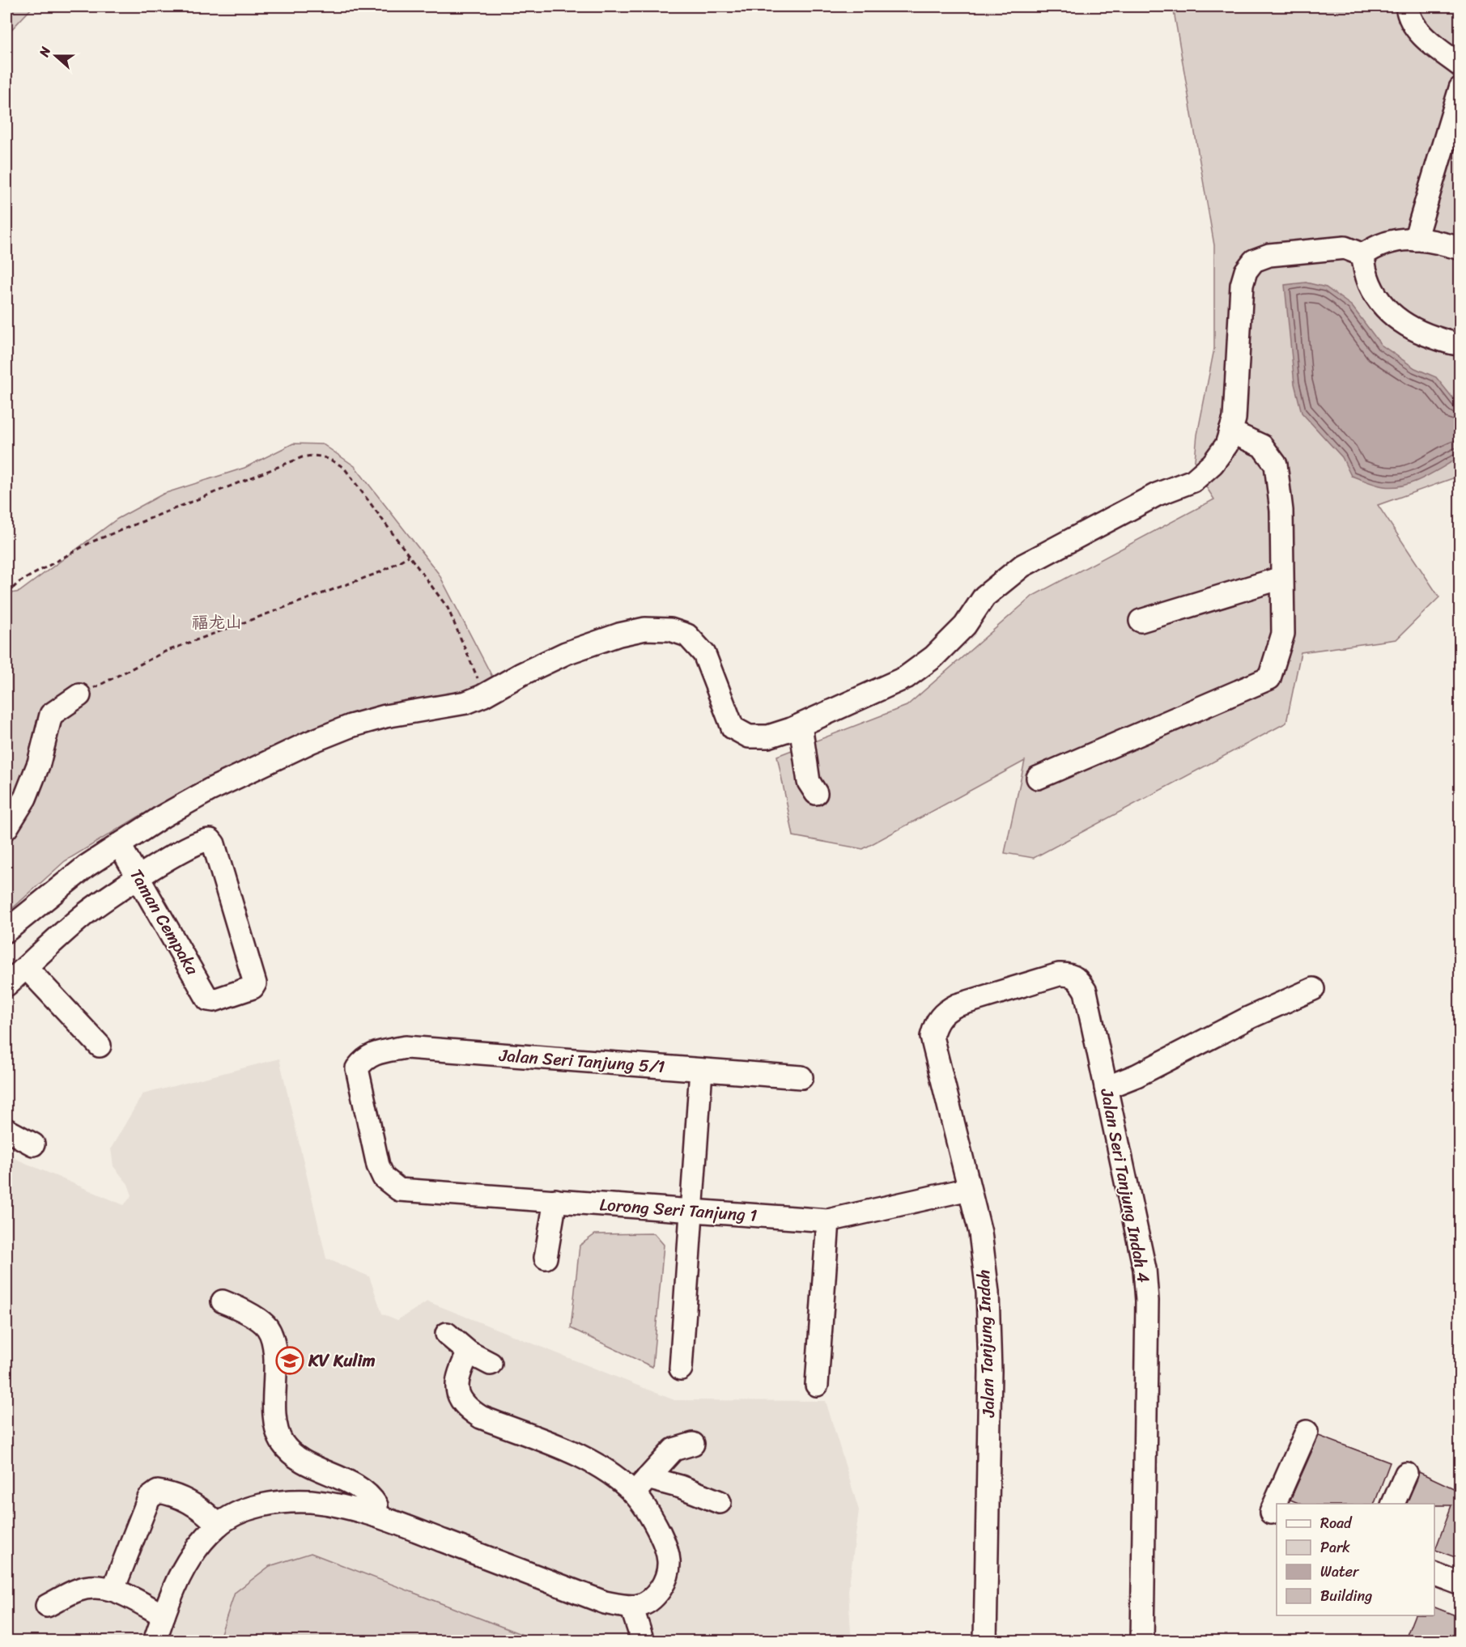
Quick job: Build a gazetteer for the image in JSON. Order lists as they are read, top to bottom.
{
  "streets": {
    "street": [
      "Taman Cempaka",
      "Jalan Seri Tanjung 5/1",
      "Jalan Seri Tanjung Indah 4",
      "Lorong Seri Tanjung 1",
      "Jalan Tanjung Indah"
    ]
  },
  "crossings": [
    ["Jalan Seri Tanjung 5/1", "Lorong Seri Tanjung 1"],
    ["Jalan Seri Tanjung Indah 4", "Jalan Tanjung Indah"],
    ["Lorong Seri Tanjung 1", "Jalan Tanjung Indah"]
  ],
  "parks": ["福龙山"],
  "places": {
    "school or university": ["KV Kulim"]
  },
  "legend": [
    "Road",
    "Park",
    "Water",
    "Building"
  ],
  "north": "left"
}
